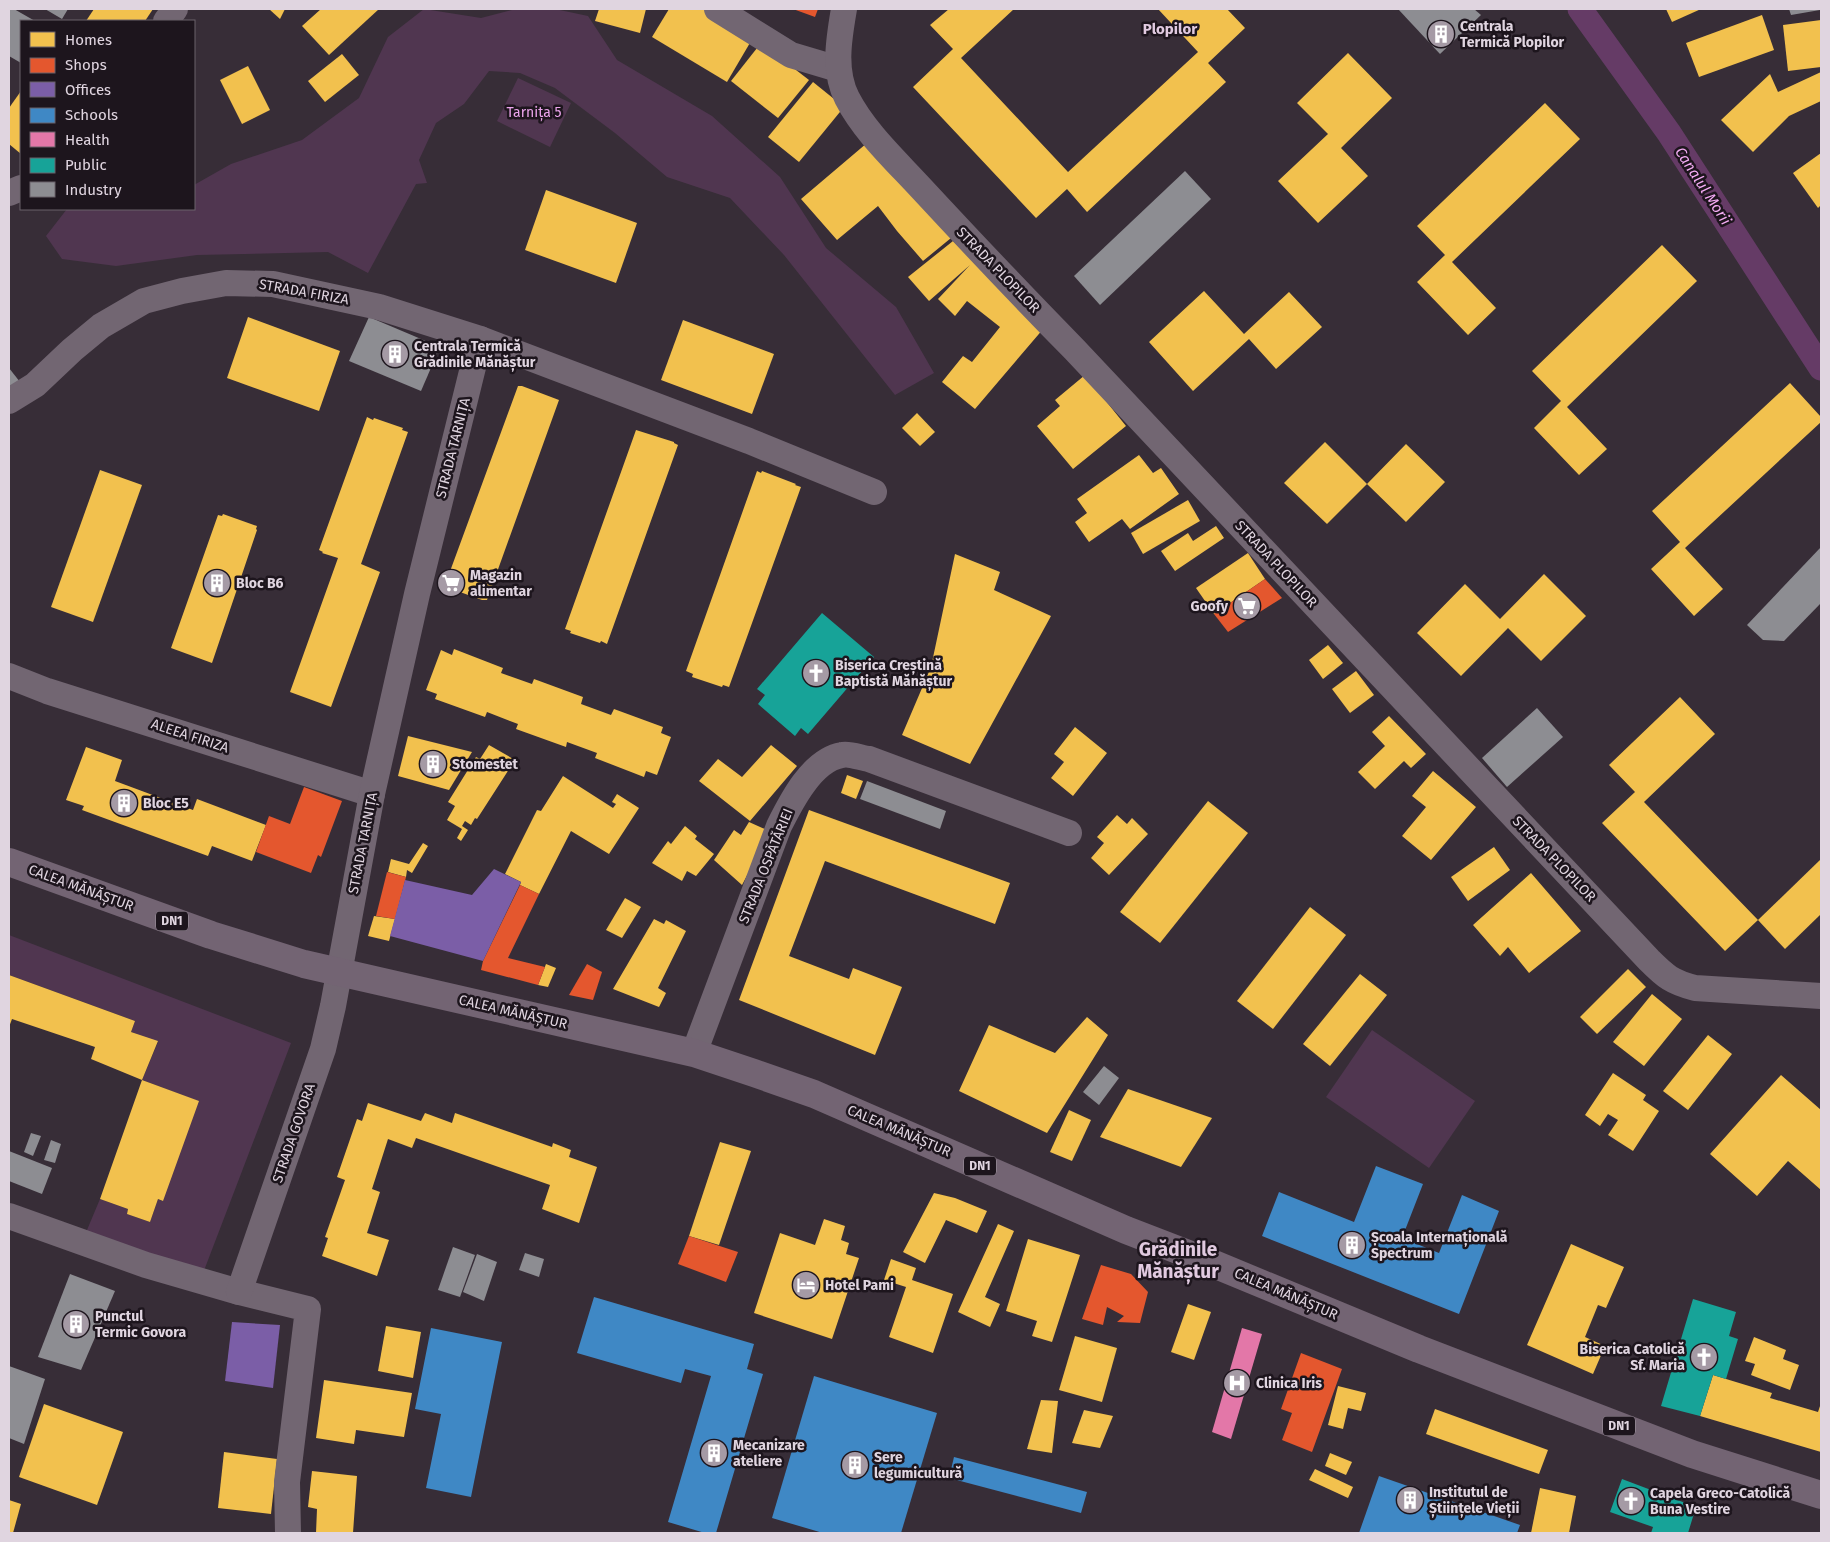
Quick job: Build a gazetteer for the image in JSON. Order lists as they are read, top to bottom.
{
  "streets": {
    "main road": ["CALEA MĂNĂȘTUR", "DN1"],
    "street": [
      "STRADA PLOPILOR",
      "STRADA FIRIZA",
      "STRADA TARNIȚA",
      "ALEEA FIRIZA",
      "STRADA OSPĂTĂRIEI",
      "STRADA GOVORA"
    ]
  },
  "crossings": [
    ["STRADA FIRIZA", "STRADA TARNIȚA"],
    ["STRADA TARNIȚA", "ALEEA FIRIZA"],
    ["STRADA TARNIȚA", "CALEA MĂNĂȘTUR"],
    ["STRADA TARNIȚA", "STRADA GOVORA"],
    ["STRADA OSPĂTĂRIEI", "CALEA MĂNĂȘTUR"],
    ["CALEA MĂNĂȘTUR", "STRADA GOVORA"]
  ],
  "districts": ["Plopilor", "Grădinile Mănăștur"],
  "water": ["Canalul Morii"],
  "parks": ["Tarnița 5"],
  "places": {
    "building": [
      "Centrala Termică Plopilor",
      "Centrala Termică Grădinile Mănăștur",
      "Bloc B6",
      "Stomestet",
      "Bloc E5",
      "Școala Internațională Spectrum",
      "Punctul Termic Govora",
      "Mecanizare ateliere",
      "Sere legumicultură",
      "Institutul de Științele Vieții"
    ],
    "supermarket": ["Magazin alimentar", "Goofy"],
    "church": ["Biserica Creștină Baptistă Mănăștur", "Biserica Catolică Sf. Maria", "Capela Greco-Catolică Buna Vestire"],
    "hotel": ["Hotel Pami"],
    "hospital": ["Clinica Iris"]
  },
  "legend": [
    "Homes",
    "Shops",
    "Offices",
    "Schools",
    "Health",
    "Public",
    "Industry"
  ]
}
